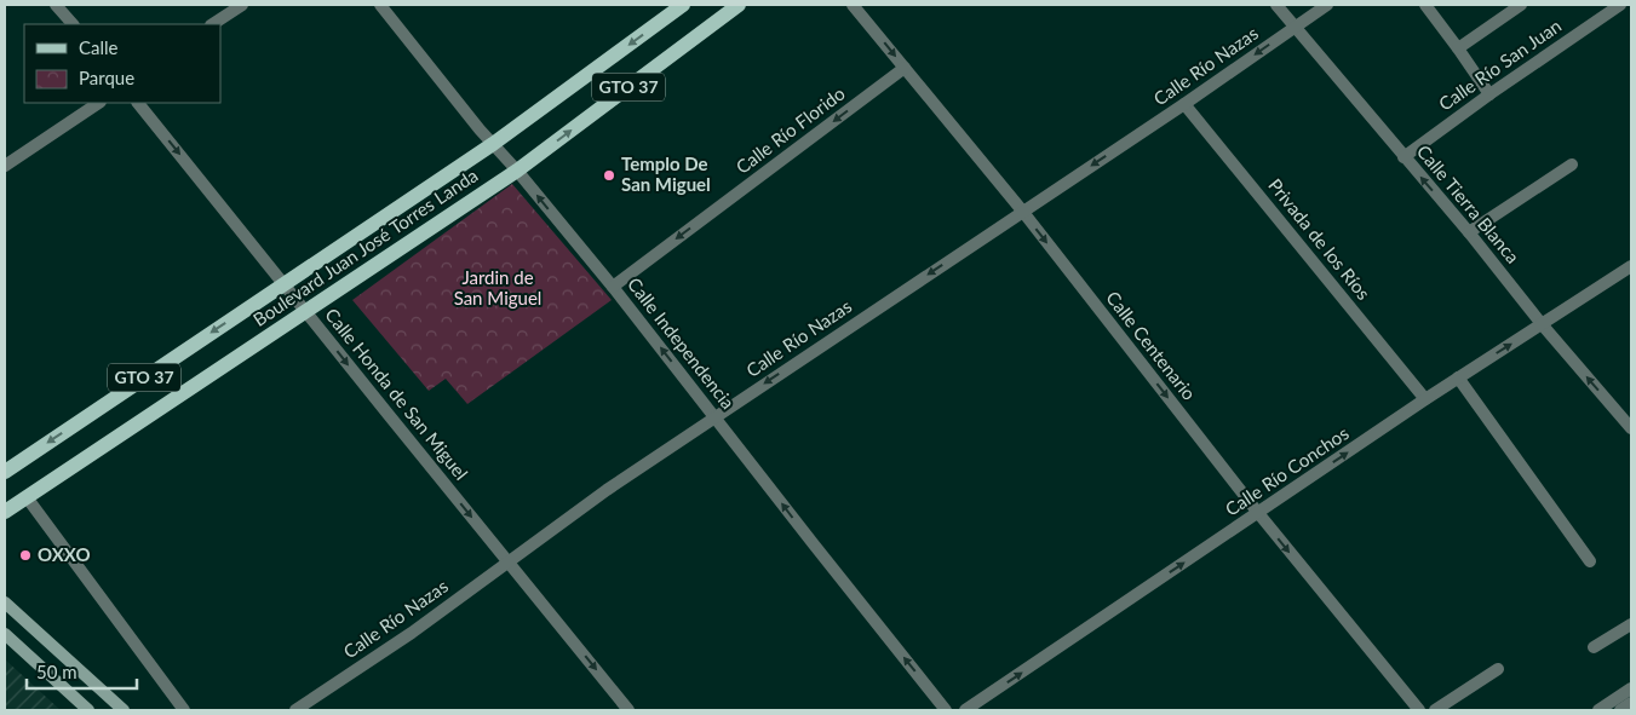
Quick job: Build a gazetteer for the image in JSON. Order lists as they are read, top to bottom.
{
  "streets": {
    "main road": ["GTO 37", "Boulevard Juan José Torres Landa"],
    "street": [
      "Calle Río San Juan",
      "Calle Río Nazas",
      "Calle Río Florido",
      "Calle Tierra Blanca",
      "Privada de los Ríos",
      "Calle Independencia",
      "Calle Centenario",
      "Calle Honda de San Miguel",
      "Calle Río Conchos"
    ]
  },
  "crossings": [
    ["Calle Río San Juan", "Calle Tierra Blanca"],
    ["Calle Río Nazas", "Calle Tierra Blanca"],
    ["Calle Río Nazas", "Privada de los Ríos"],
    ["Calle Río Nazas", "Calle Independencia"],
    ["Calle Río Nazas", "Calle Centenario"],
    ["Calle Río Nazas", "Calle Honda de San Miguel"],
    ["Calle Río Florido", "Calle Independencia"],
    ["Calle Río Florido", "Calle Centenario"],
    ["Calle Tierra Blanca", "Calle Río Conchos"],
    ["Privada de los Ríos", "Calle Río Conchos"],
    ["Boulevard Juan José Torres Landa", "Calle Independencia"],
    ["Boulevard Juan José Torres Landa", "Calle Honda de San Miguel"],
    ["Calle Centenario", "Calle Río Conchos"]
  ],
  "one_way": [
    "Calle Río Nazas",
    "Calle Río Florido",
    "Calle Independencia",
    "Calle Centenario",
    "Calle Honda de San Miguel",
    "Calle Río Conchos"
  ],
  "parks": ["Jardin de San Miguel"],
  "places": ["Templo De San Miguel", "OXXO"],
  "legend": ["Calle", "Parque"],
  "scale_bar": "50 m"
}
